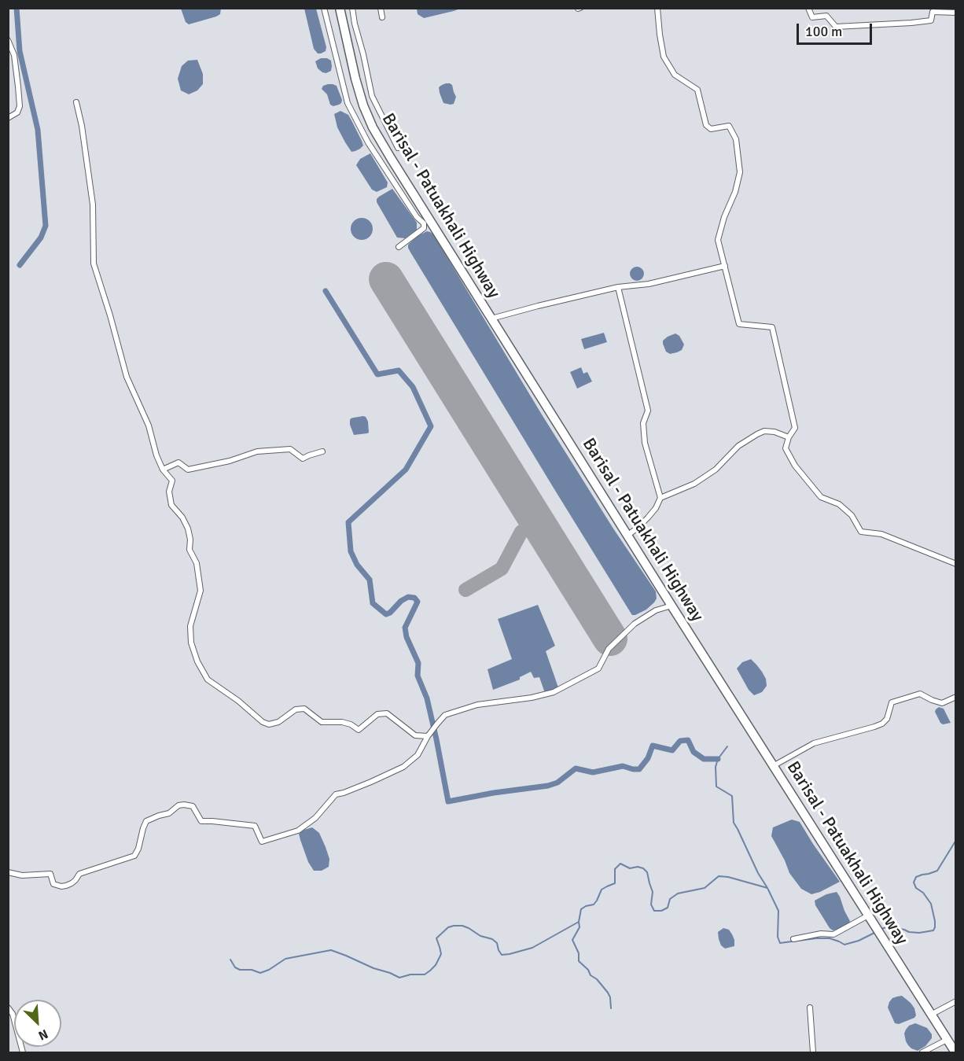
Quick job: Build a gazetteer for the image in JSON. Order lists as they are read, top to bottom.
{
  "streets": {
    "highway": ["Barisal - Patuakhali Highway"]
  },
  "scale_bar": "100 m",
  "north": "bottom right"
}
